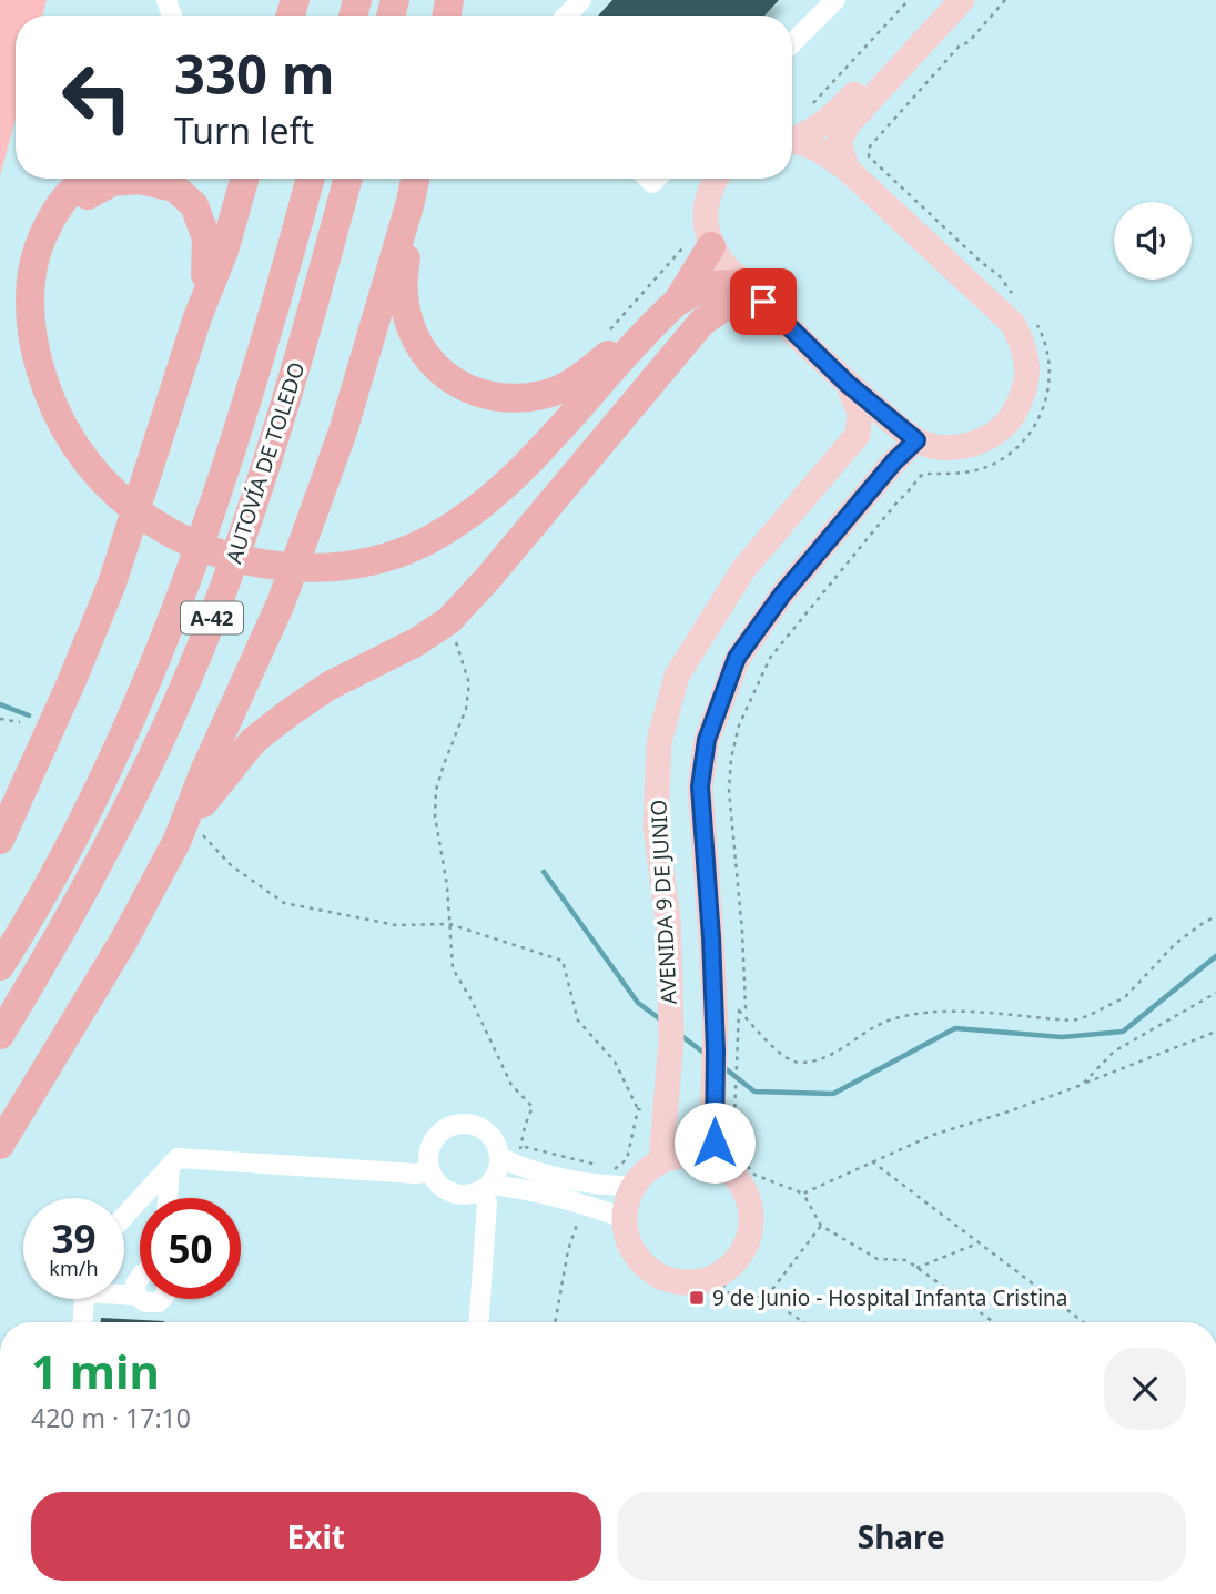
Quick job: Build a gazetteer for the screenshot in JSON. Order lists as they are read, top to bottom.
{
  "streets": {
    "highway": ["AUTOVÍA DE TOLEDO", "A-42"],
    "main road": ["AVENIDA 9 DE JUNIO"]
  },
  "places": {
    "transit": ["9 de Junio - Hospital Infanta Cristina"]
  },
  "page": {
    "turn": ["330 m", "Turn left"],
    "speed": "39 km/h",
    "limit": "50",
    "heading": ["1 min", "420 m · 17:10"],
    "buttons": ["Exit", "Share"]
  }
}
